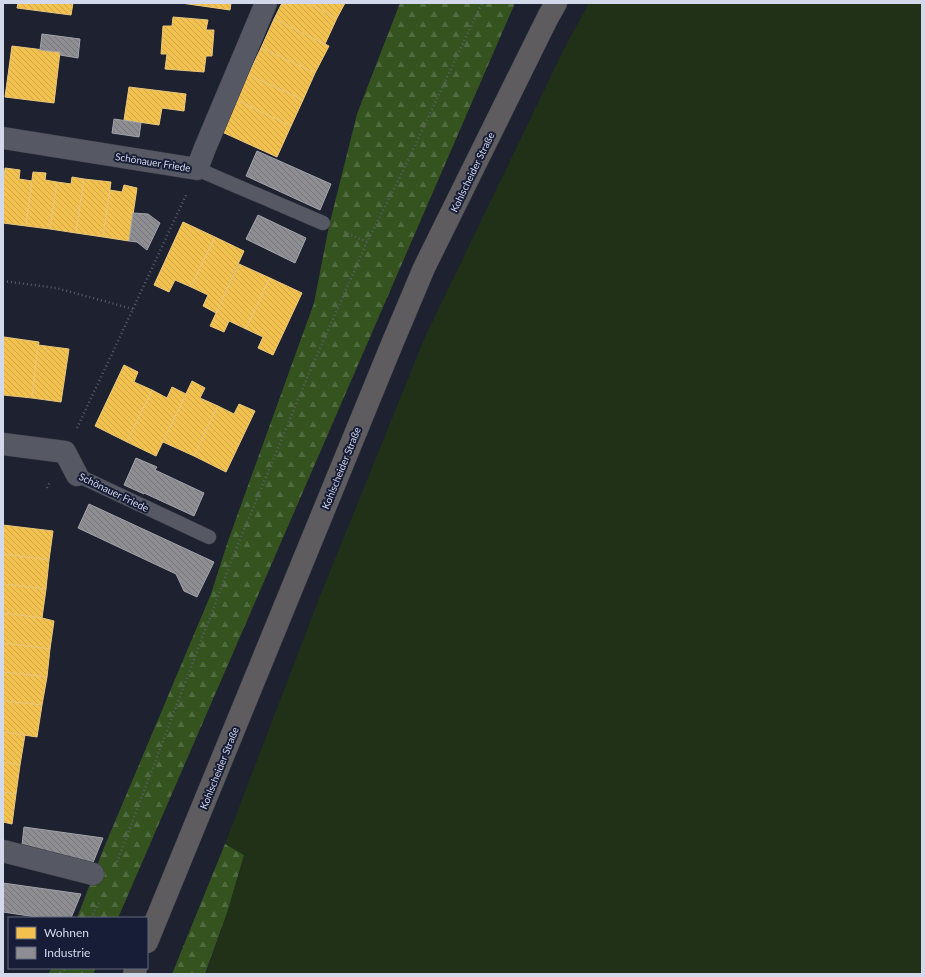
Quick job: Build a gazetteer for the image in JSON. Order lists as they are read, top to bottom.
{
  "streets": {
    "main road": ["Kohlscheider Straße"],
    "street": ["Schönauer Friede"]
  },
  "legend": ["Wohnen", "Industrie"]
}
